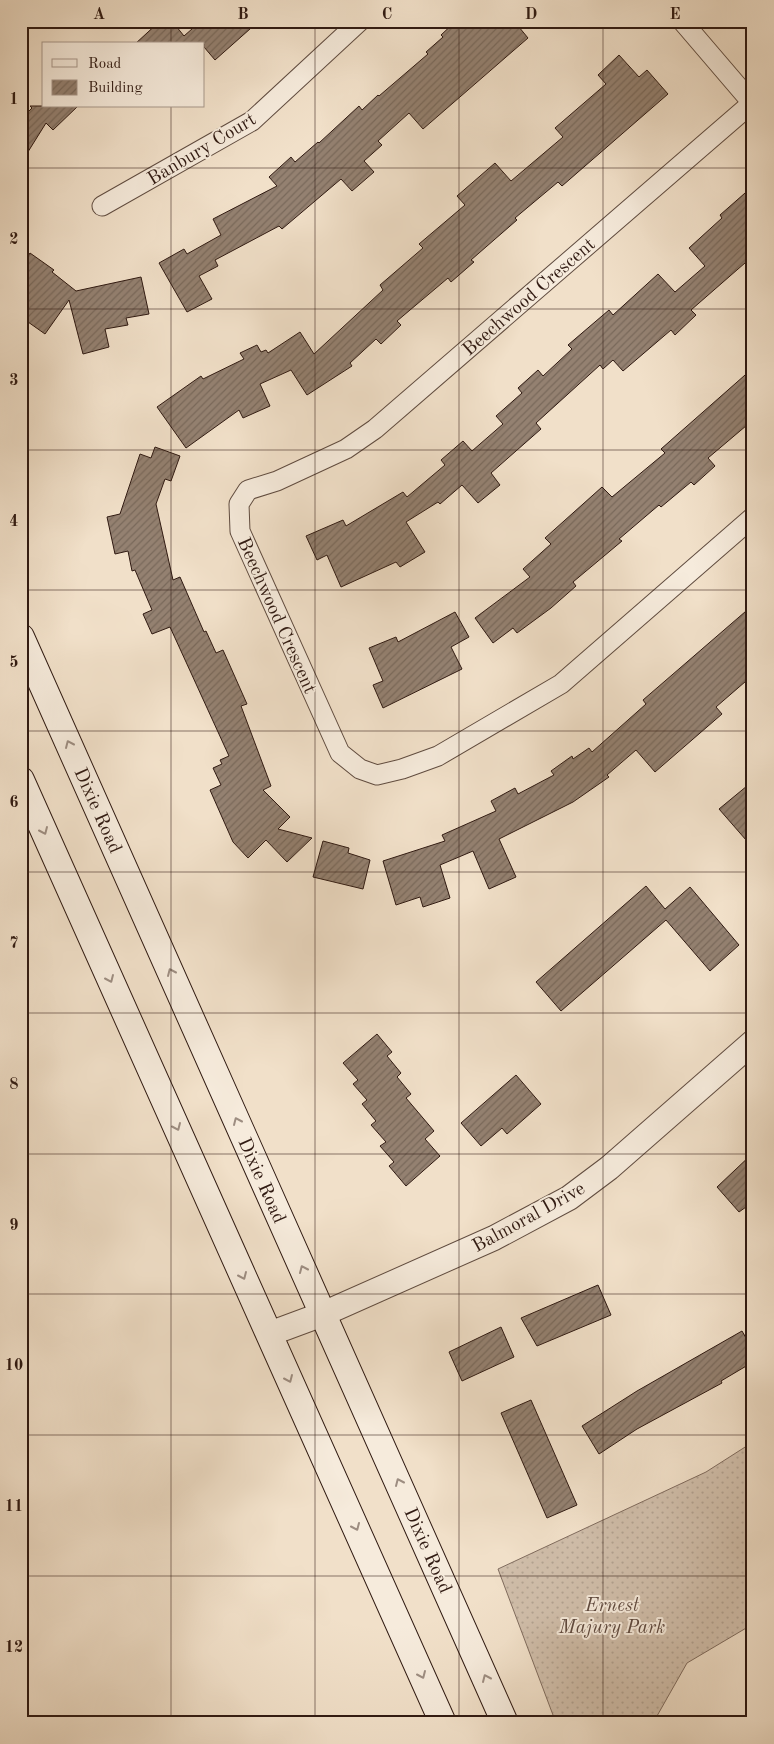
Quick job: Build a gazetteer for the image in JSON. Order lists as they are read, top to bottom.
{
  "streets": {
    "main road": ["Dixie Road"],
    "street": ["Banbury Court", "Beechwood Crescent", "Balmoral Drive"]
  },
  "crossings": [
    ["Dixie Road", "Balmoral Drive"]
  ],
  "parks": ["Ernest Majury Park"],
  "legend": ["Road", "Building"],
  "grid": {
    "columns": [
      "A",
      "B",
      "C",
      "D",
      "E"
    ],
    "rows": [
      "1",
      "2",
      "3",
      "4",
      "5",
      "6",
      "7",
      "8",
      "9",
      "10",
      "11",
      "12"
    ]
  }
}
